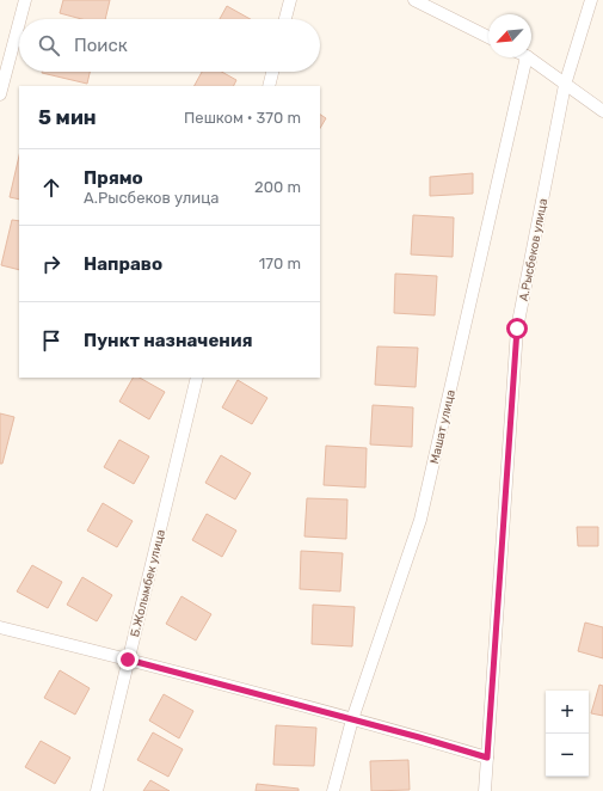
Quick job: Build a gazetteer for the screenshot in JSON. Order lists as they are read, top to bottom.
{
  "streets": {
    "street": ["А.Рысбеков улица", "Машат улица", "Б.Жолымбек улица"]
  },
  "north": "bottom left",
  "page": {
    "search": "Поиск",
    "heading": ["5 мин", "Пешком · 370 m"],
    "list": [
      ["Прямо", "А.Рысбеков улица", "200 m"],
      ["Направо", "170 m"],
      "Пункт назначения"
    ],
    "map_buttons": ["+", "−"]
  }
}
